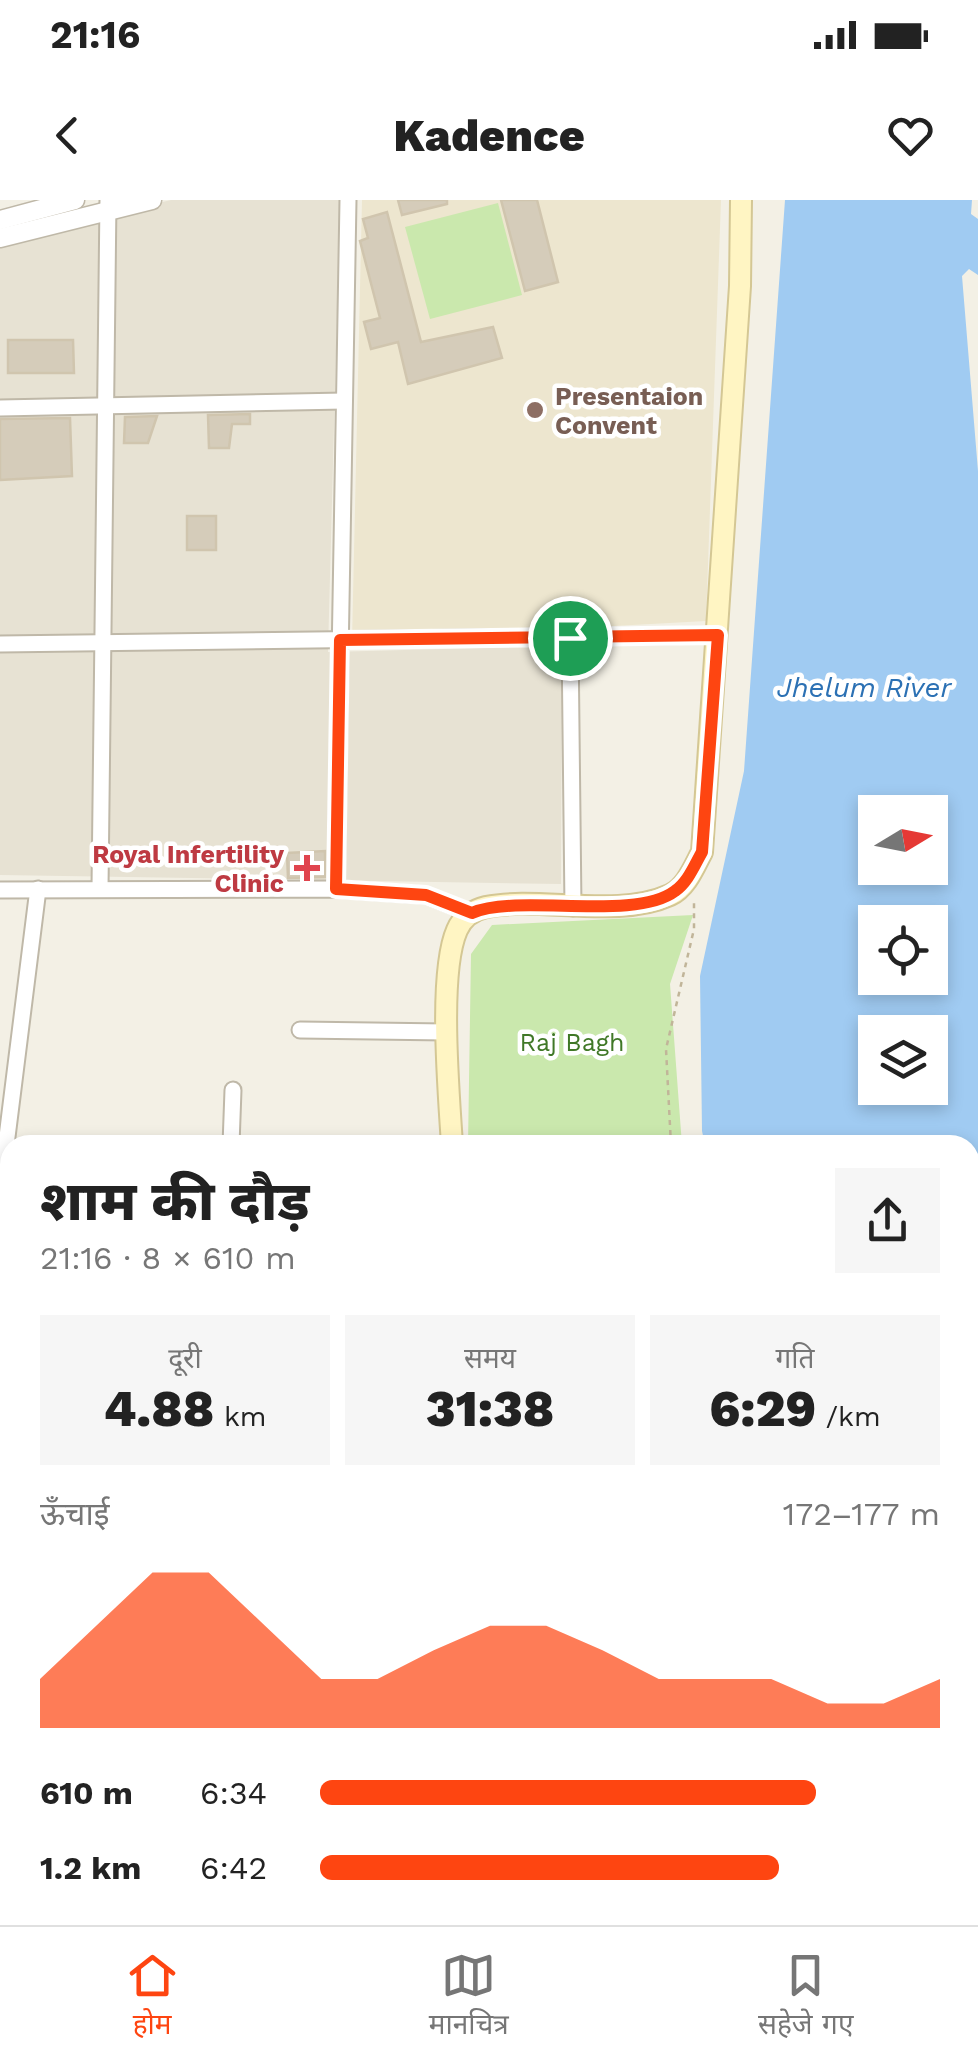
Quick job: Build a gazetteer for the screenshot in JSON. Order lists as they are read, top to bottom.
{
  "water": ["Jhelum River"],
  "parks": ["Raj Bagh"],
  "places": {
    "other": ["Presentaion Convent"],
    "health": ["Royal Infertility Clinic"]
  },
  "north": "right",
  "page": {
    "status": "21:16",
    "header": "Kadence",
    "heading": ["शाम की दौड़", "21:16 · 8 × 610 m"],
    "stats": [
      ["दूरी", "4.88 km"],
      ["समय", "31:38"],
      ["गति", "6:29 /km"]
    ],
    "chart": ["ऊँचाई", "172–177 m"],
    "list": [
      {
        "name": "610 m",
        "note": "6:34"
      },
      {
        "name": "1.2 km",
        "note": "6:42"
      }
    ],
    "tabs": ["होम", "मानचित्र", "सहेजे गए"]
  }
}
